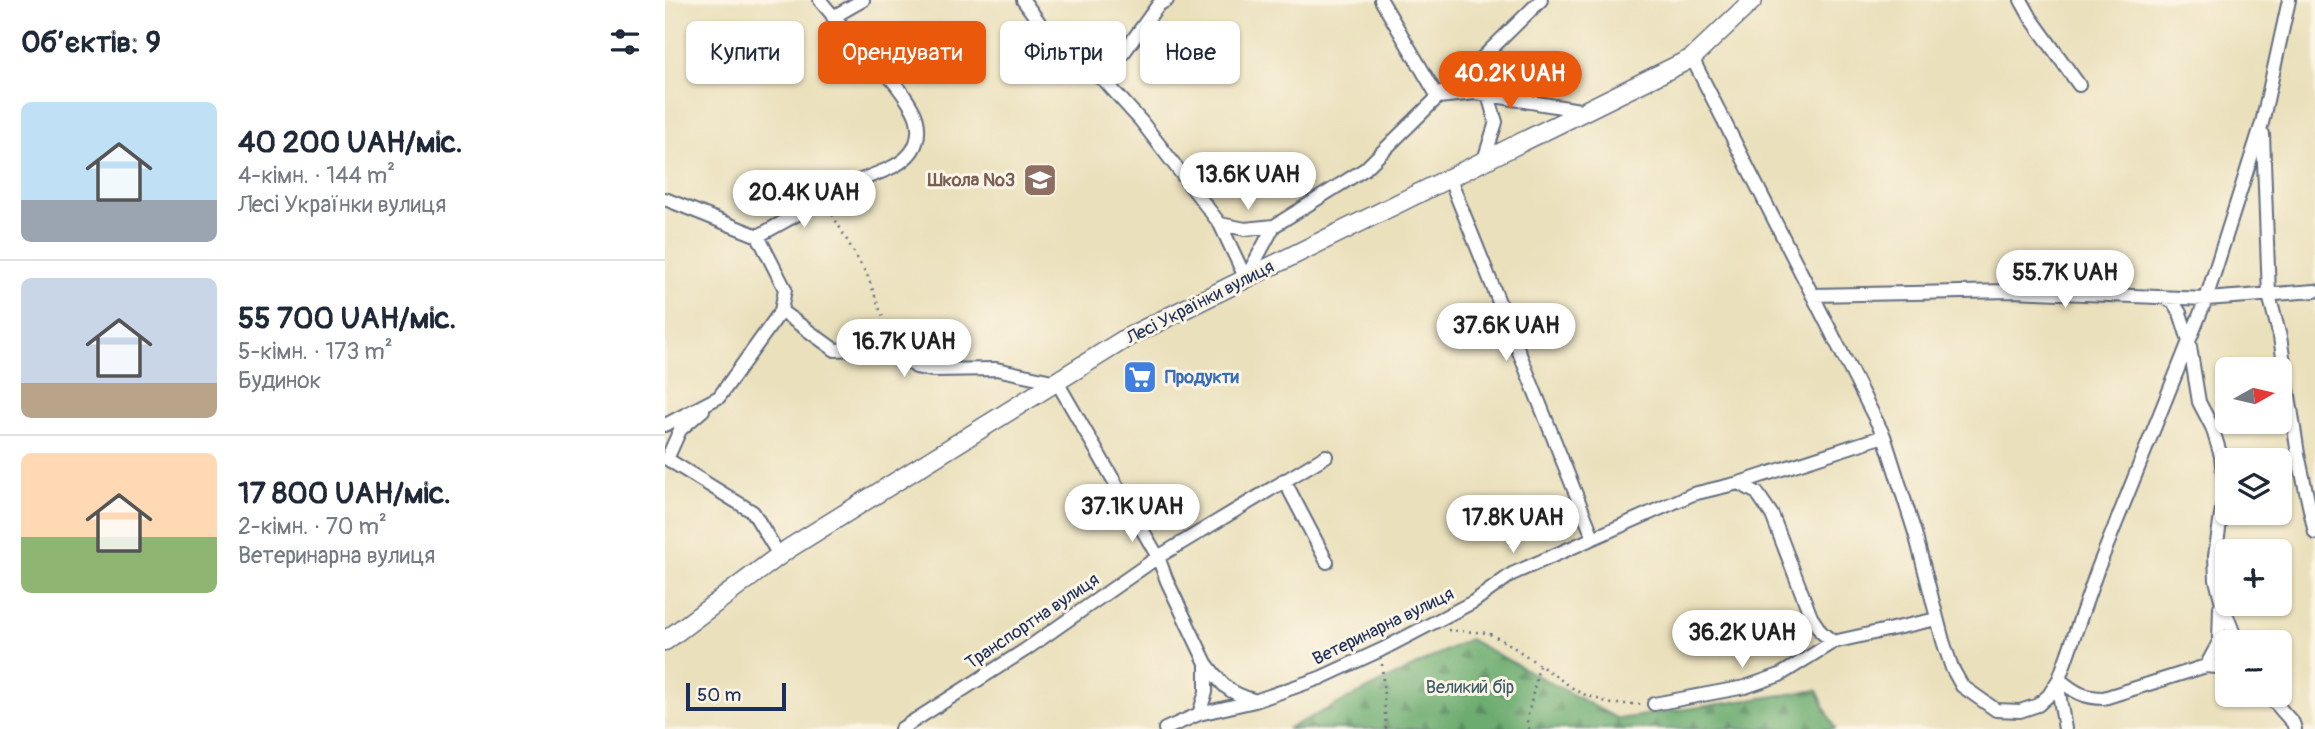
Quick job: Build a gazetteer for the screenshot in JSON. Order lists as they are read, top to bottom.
{
  "streets": {
    "street": ["Лесі Українки вулиця", "Транспортна вулиця", "Ветеринарна вулиця"]
  },
  "parks": ["Великий бір"],
  "places": {
    "school or university": ["Школа №3"],
    "supermarket": ["Продукти"]
  },
  "scale_bar": "50 m",
  "north": "right",
  "page": {
    "heading": "Об’єктів: 9",
    "chip": [
      "Купити",
      "Орендувати",
      "Фільтри",
      "Нове"
    ],
    "price": [
      "40.2K UAH",
      "13.6K UAH",
      "20.4K UAH",
      "55.7K UAH",
      "37.6K UAH",
      "16.7K UAH",
      "37.1K UAH",
      "17.8K UAH",
      "36.2K UAH"
    ],
    "list": [
      {
        "name": "40 200 UAH/міс.",
        "note": "4-кімн. · 144 m² · Лесі Українки вулиця"
      },
      {
        "name": "55 700 UAH/міс.",
        "note": "5-кімн. · 173 m² · Будинок"
      },
      {
        "name": "17 800 UAH/міс.",
        "note": "2-кімн. · 70 m² · Ветеринарна вулиця"
      }
    ],
    "map_buttons": ["+", "−"],
    "scale": "50 m"
  }
}
